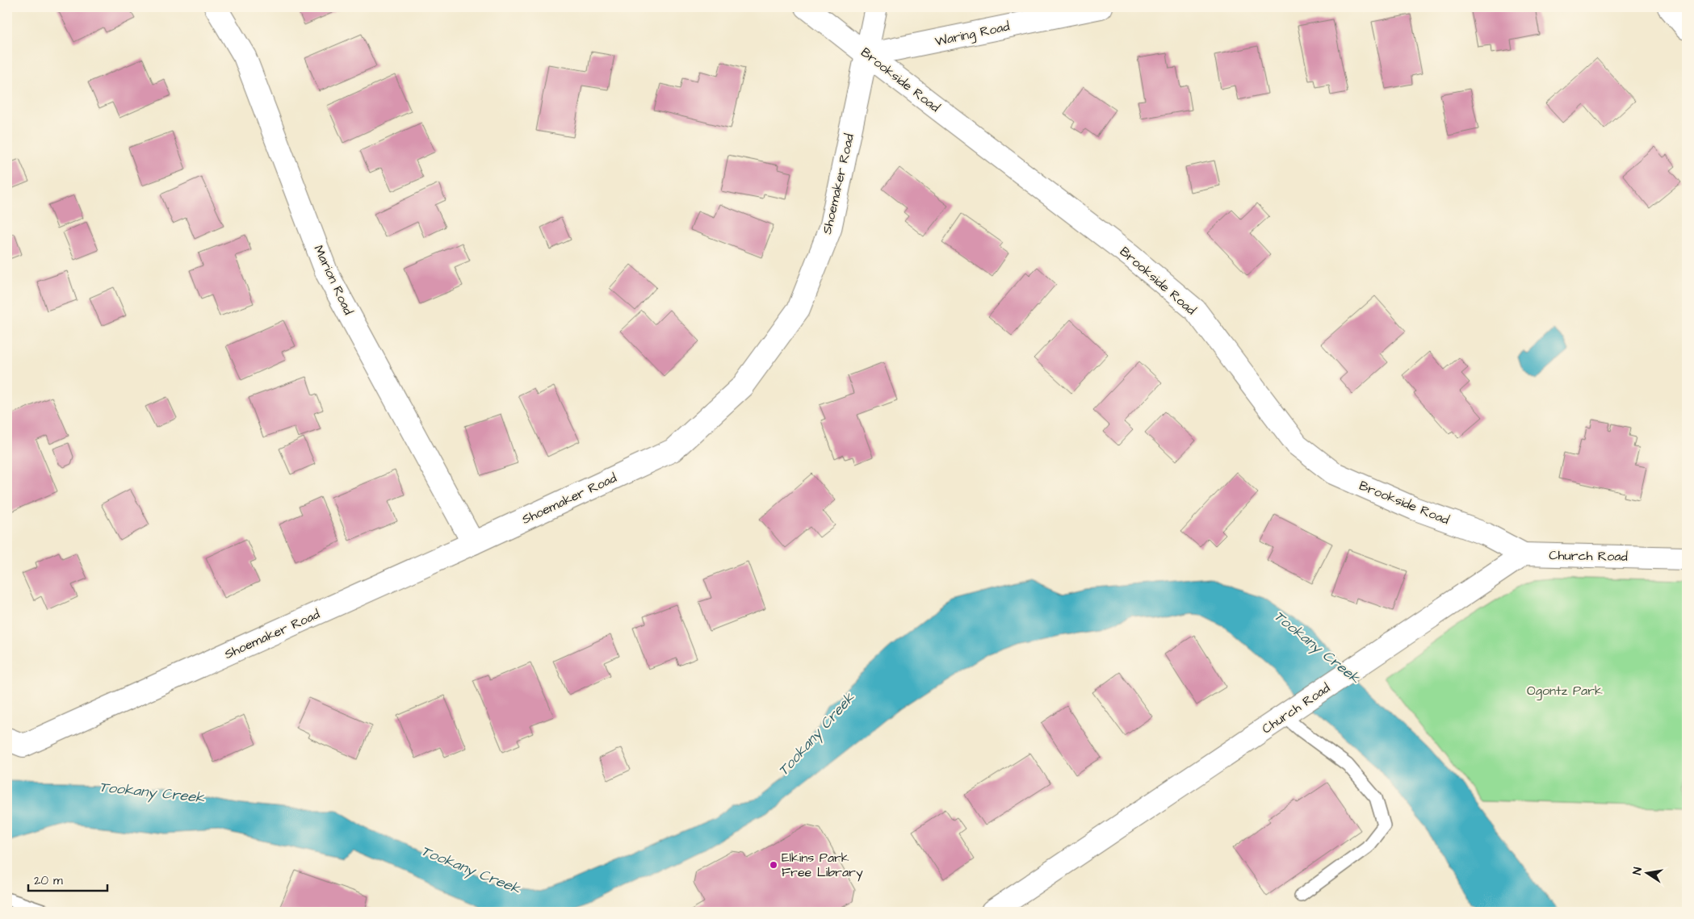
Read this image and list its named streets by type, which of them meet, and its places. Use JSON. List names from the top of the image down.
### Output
{
  "streets": {
    "street": [
      "Waring Road",
      "Brookside Road",
      "Shoemaker Road",
      "Marion Road",
      "Church Road"
    ]
  },
  "crossings": [
    ["Waring Road", "Brookside Road"],
    ["Waring Road", "Shoemaker Road"],
    ["Brookside Road", "Shoemaker Road"],
    ["Brookside Road", "Church Road"],
    ["Shoemaker Road", "Marion Road"]
  ],
  "water": ["Tookany Creek"],
  "parks": ["Ogontz Park"],
  "places": ["Elkins Park Free Library"],
  "scale_bar": "20 m",
  "north": "left"
}
